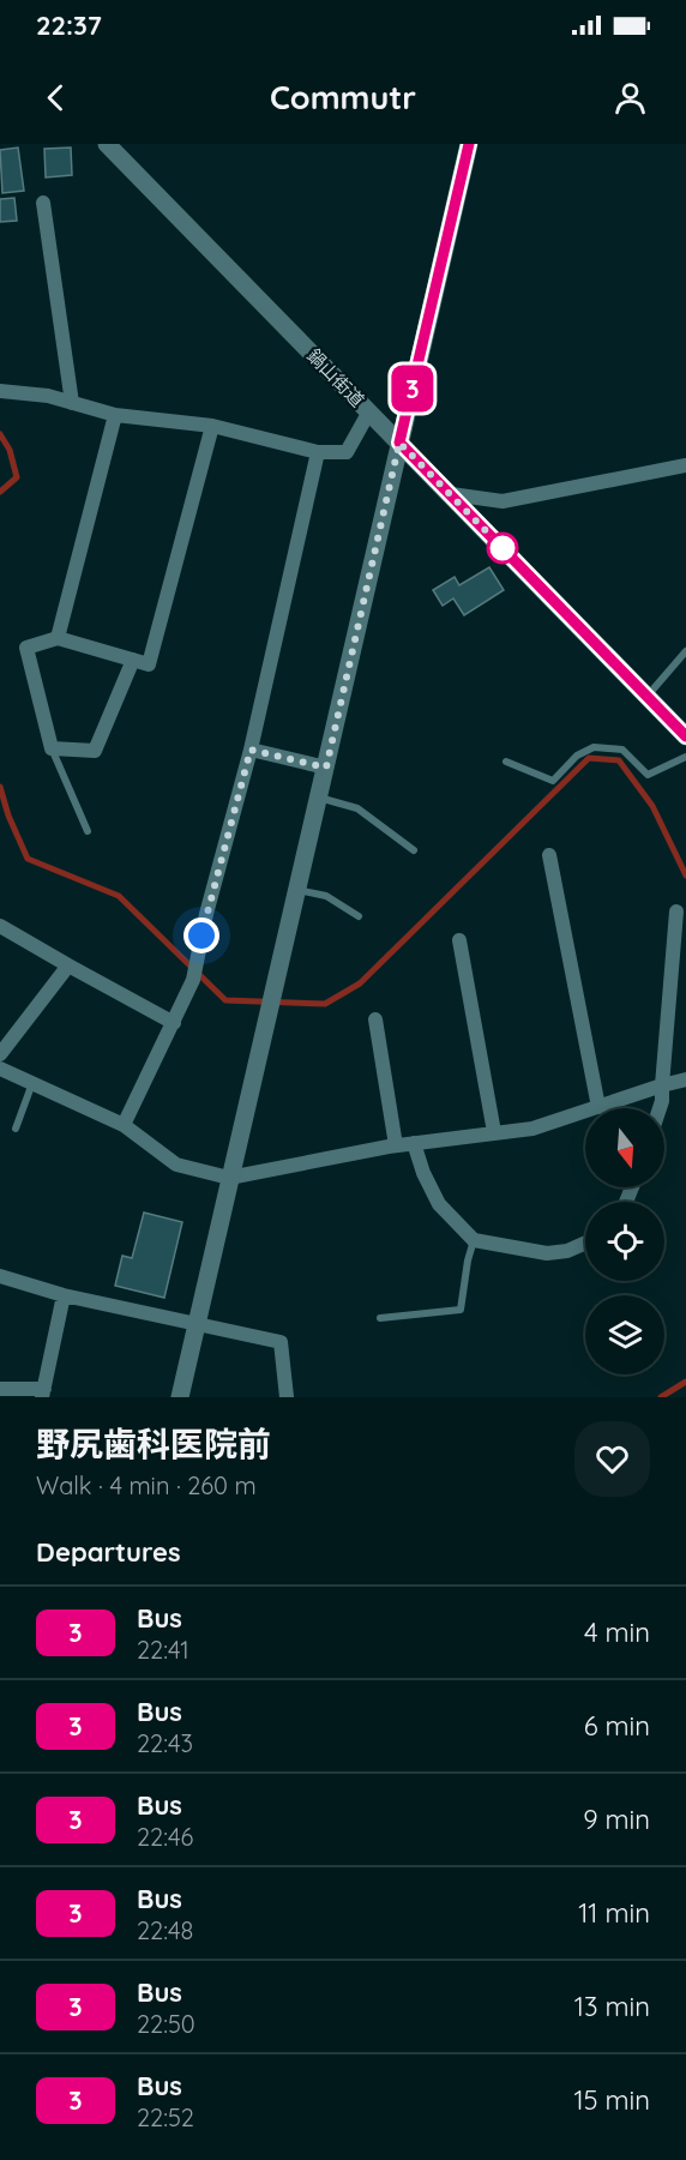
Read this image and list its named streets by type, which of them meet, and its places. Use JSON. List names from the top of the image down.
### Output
{
  "streets": {
    "street": ["鍋山街道"]
  },
  "lines": ["bus line 3"],
  "north": "bottom",
  "page": {
    "status": "22:37",
    "header": "Commutr",
    "on_map": "3",
    "heading": [
      ["野尻歯科医院前", "Walk · 4 min · 260 m"],
      "Departures"
    ],
    "list": [
      {
        "mark": "3",
        "name": "Bus",
        "note": "22:41",
        "value": "4 min"
      },
      {
        "mark": "3",
        "name": "Bus",
        "note": "22:43",
        "value": "6 min"
      },
      {
        "mark": "3",
        "name": "Bus",
        "note": "22:46",
        "value": "9 min"
      },
      {
        "mark": "3",
        "name": "Bus",
        "note": "22:48",
        "value": "11 min"
      },
      {
        "mark": "3",
        "name": "Bus",
        "note": "22:50",
        "value": "13 min"
      },
      {
        "mark": "3",
        "name": "Bus",
        "note": "22:52",
        "value": "15 min"
      }
    ]
  }
}
